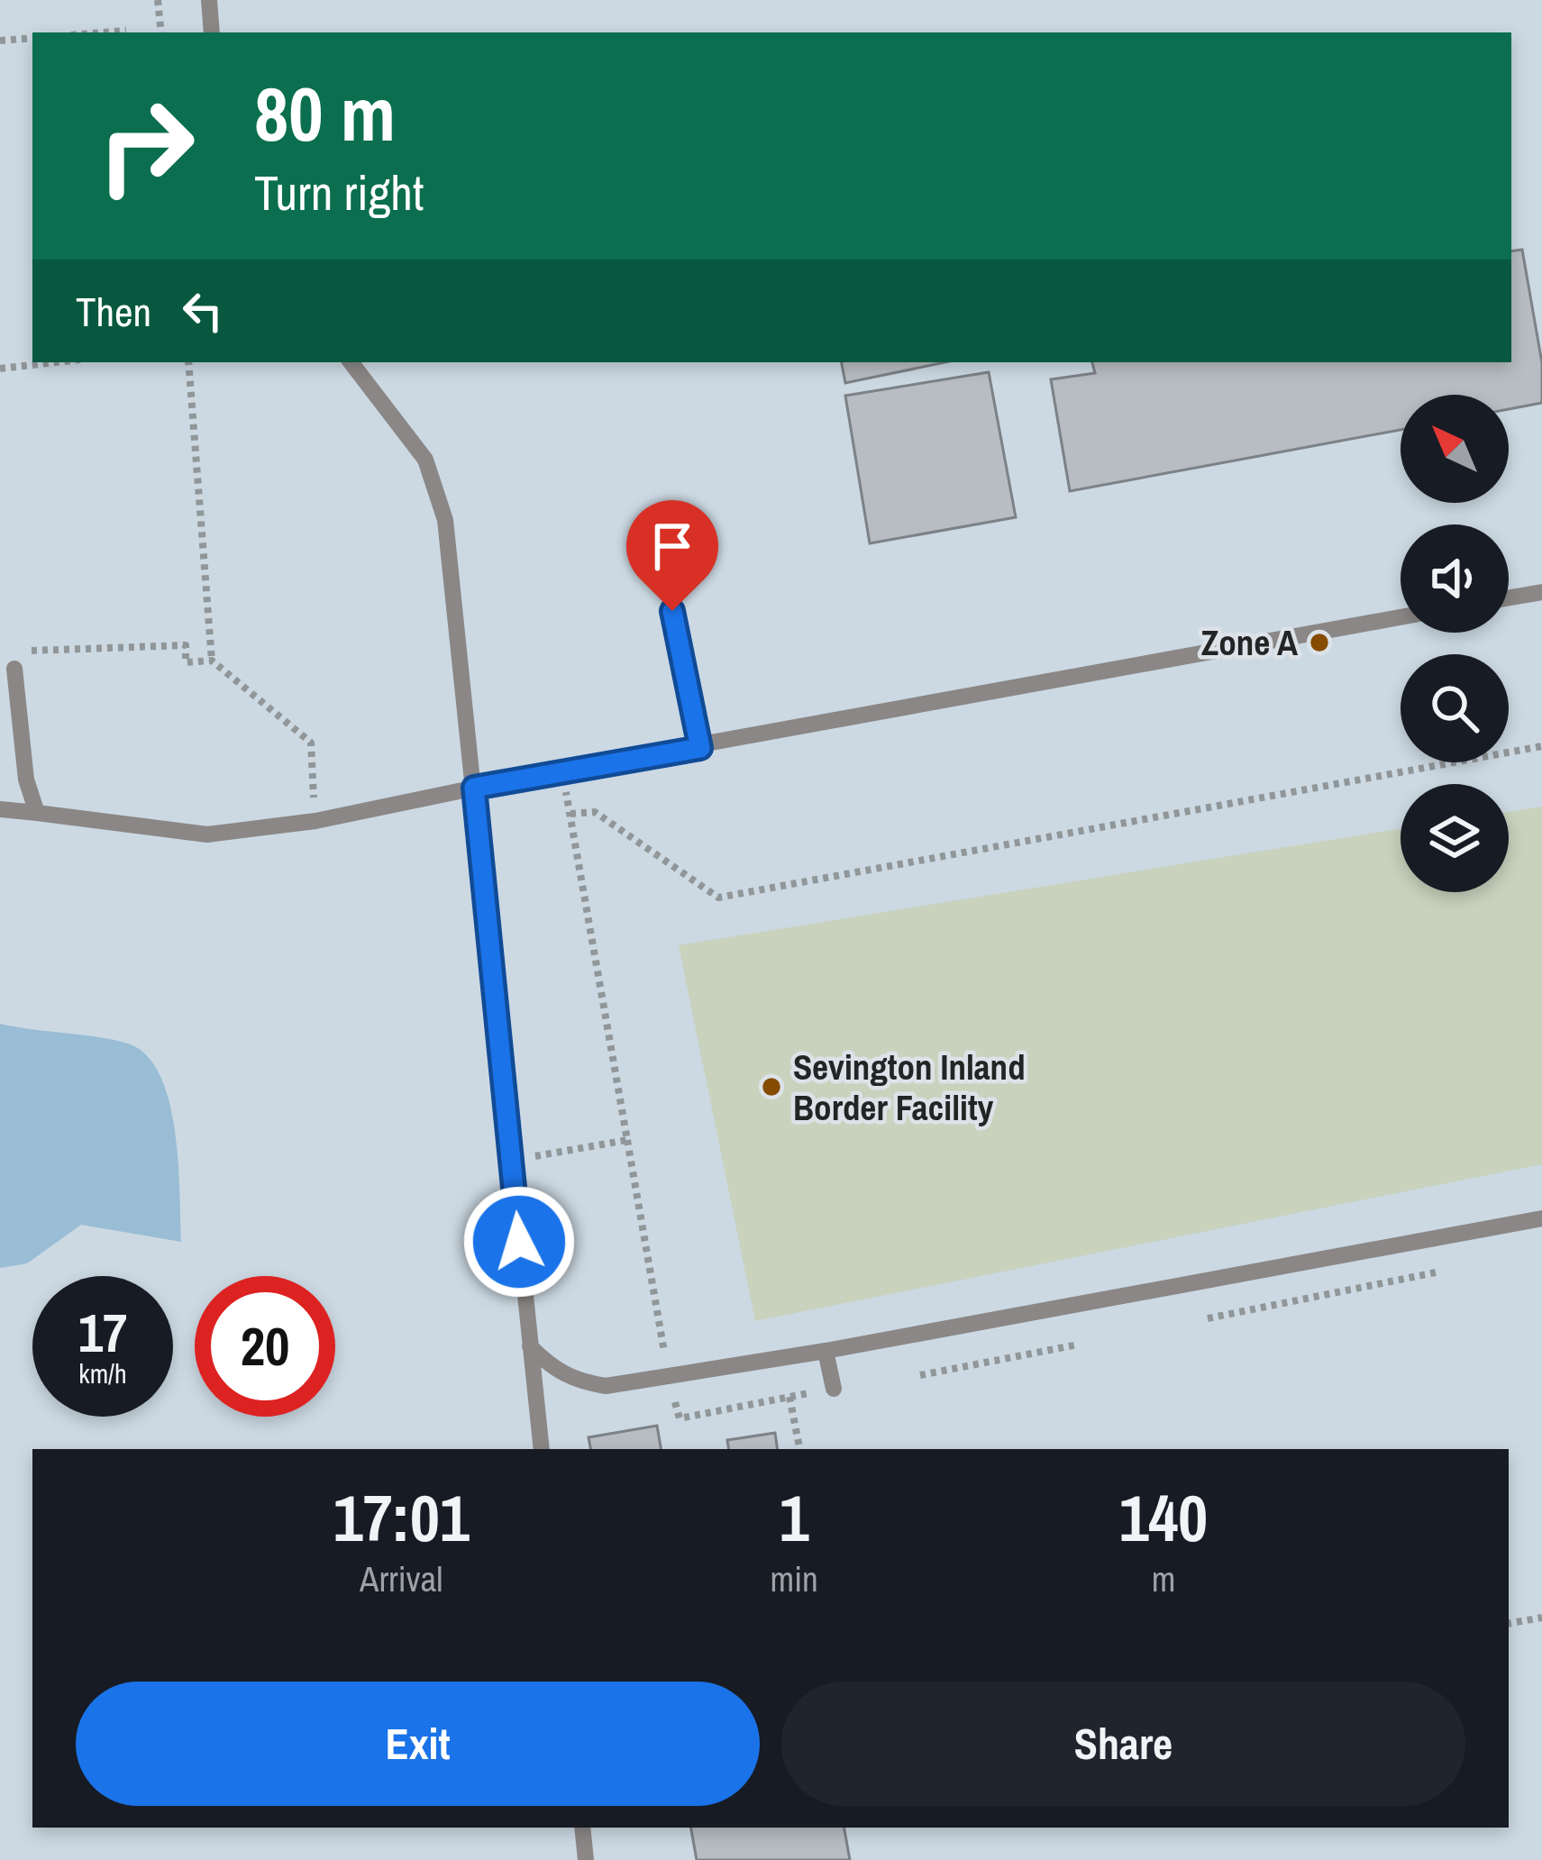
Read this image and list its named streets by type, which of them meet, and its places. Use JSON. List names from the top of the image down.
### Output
{
  "places": ["Zone A", "Sevington Inland Border Facility"],
  "north": "top left",
  "page": {
    "turn": ["80 m", "Turn right"],
    "then": "Then",
    "speed": "17 km/h",
    "limit": "20",
    "eta": [
      "17:01",
      "Arrival",
      "1",
      "min",
      "140",
      "m"
    ],
    "buttons": ["Exit", "Share"]
  }
}
